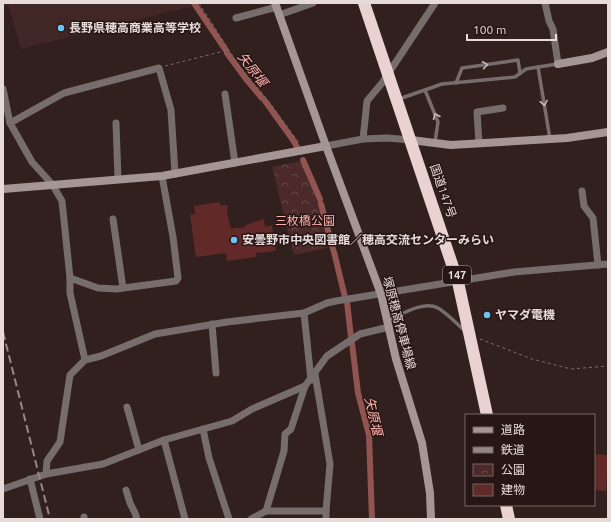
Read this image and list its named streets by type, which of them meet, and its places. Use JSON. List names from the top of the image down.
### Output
{
  "streets": {
    "highway": ["国道147号", "147"],
    "street": ["塚原穂高停車場線"]
  },
  "water": ["矢原堰"],
  "parks": ["三枚橋公園"],
  "places": ["長野県穂高商業高等学校", "安曇野市中央図書館／穂高交流センターみらい", "ヤマダ電機"],
  "legend": [
    "道路",
    "鉄道",
    "公園",
    "建物"
  ],
  "scale_bar": "100 m"
}
